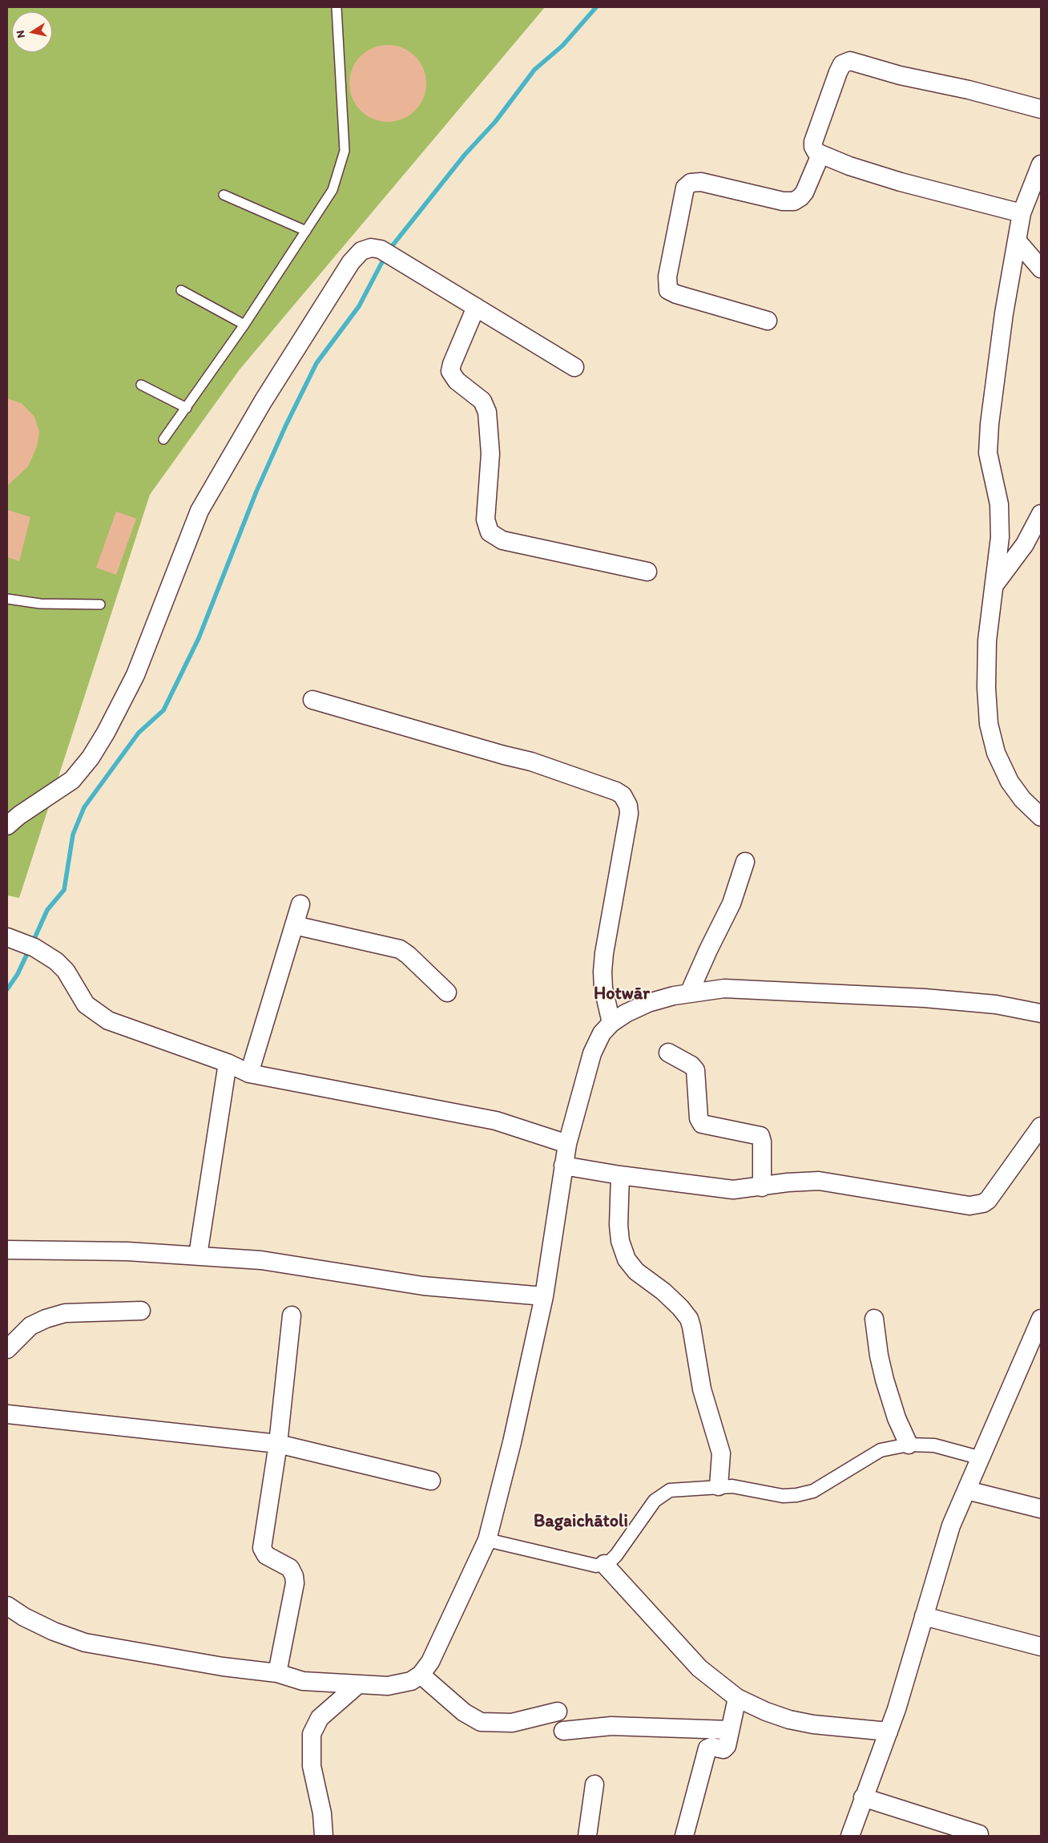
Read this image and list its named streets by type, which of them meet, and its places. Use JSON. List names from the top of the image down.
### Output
{
  "districts": ["Hotwār", "Bagaichātoli"],
  "north": "left"
}
